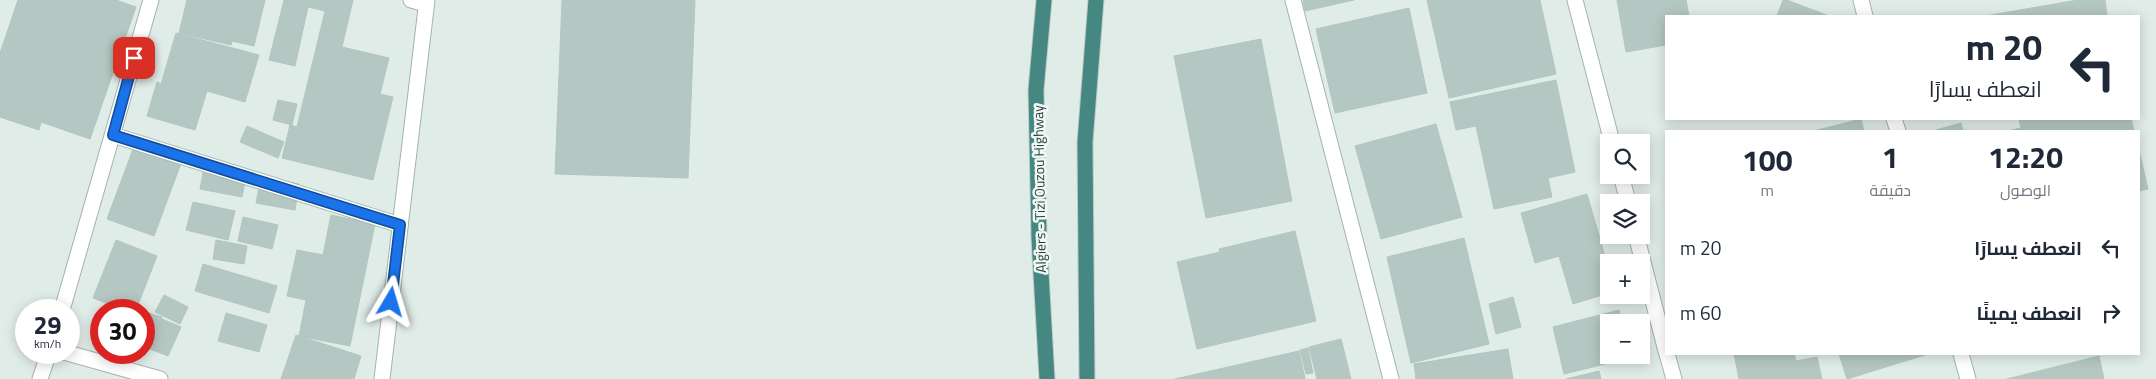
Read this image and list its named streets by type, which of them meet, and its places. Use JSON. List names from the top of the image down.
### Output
{
  "streets": {
    "highway": ["Algiers - Tizi Ouzou Highway"]
  },
  "page": {
    "turn": ["20 m", "انعطف يسارًا"],
    "eta": [
      "12:20",
      "الوصول",
      "1",
      "دقيقة",
      "100",
      "m"
    ],
    "map_buttons": ["+", "−"],
    "list": [
      {
        "name": "انعطف يسارًا",
        "value": "20 m"
      },
      {
        "name": "انعطف يمينًا",
        "value": "60 m"
      }
    ],
    "speed": "29 km/h",
    "limit": "30"
  }
}
